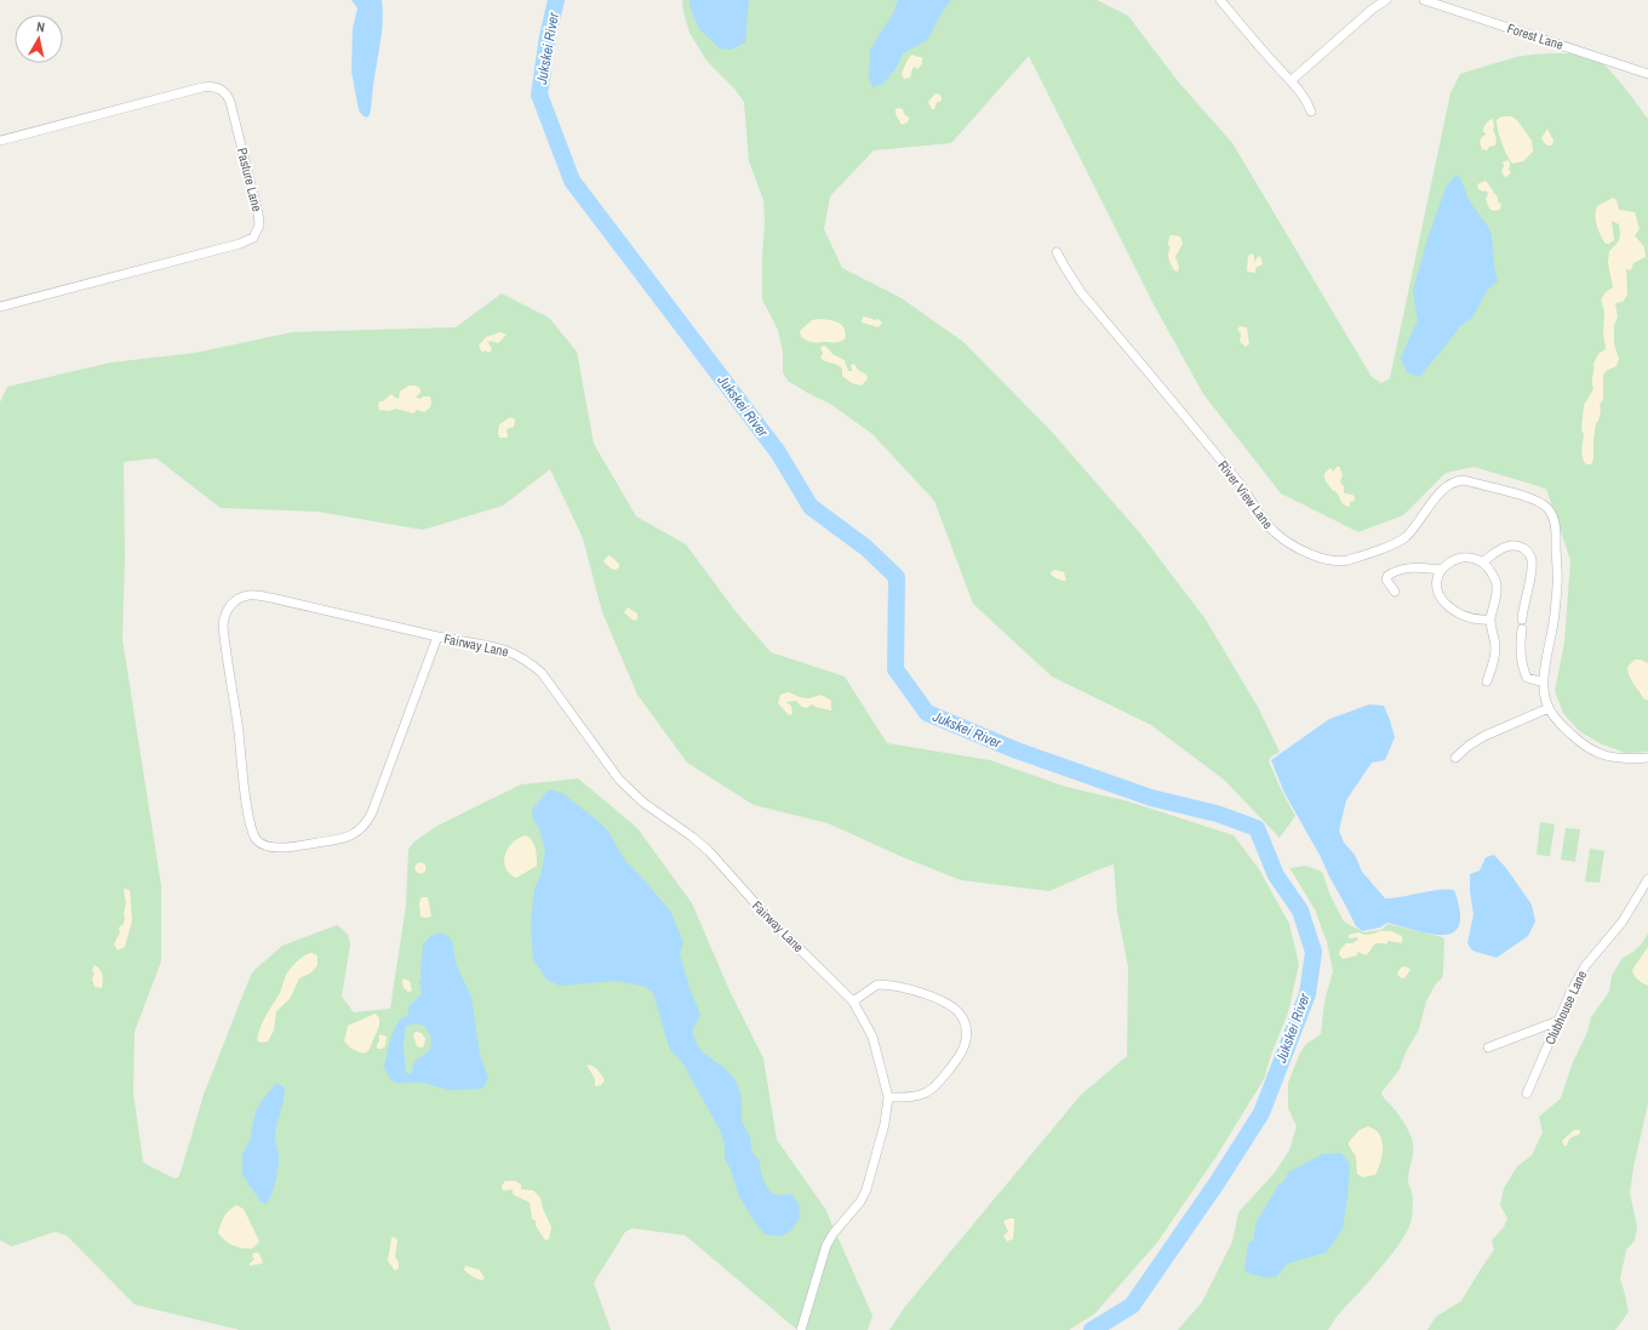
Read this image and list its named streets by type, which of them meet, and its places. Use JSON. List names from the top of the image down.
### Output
{
  "streets": {
    "street": [
      "Forest Lane",
      "Pasture Lane",
      "River View Lane",
      "Fairway Lane",
      "Clubhouse Lane"
    ]
  },
  "water": ["Jukskei River"],
  "north": "top"
}
